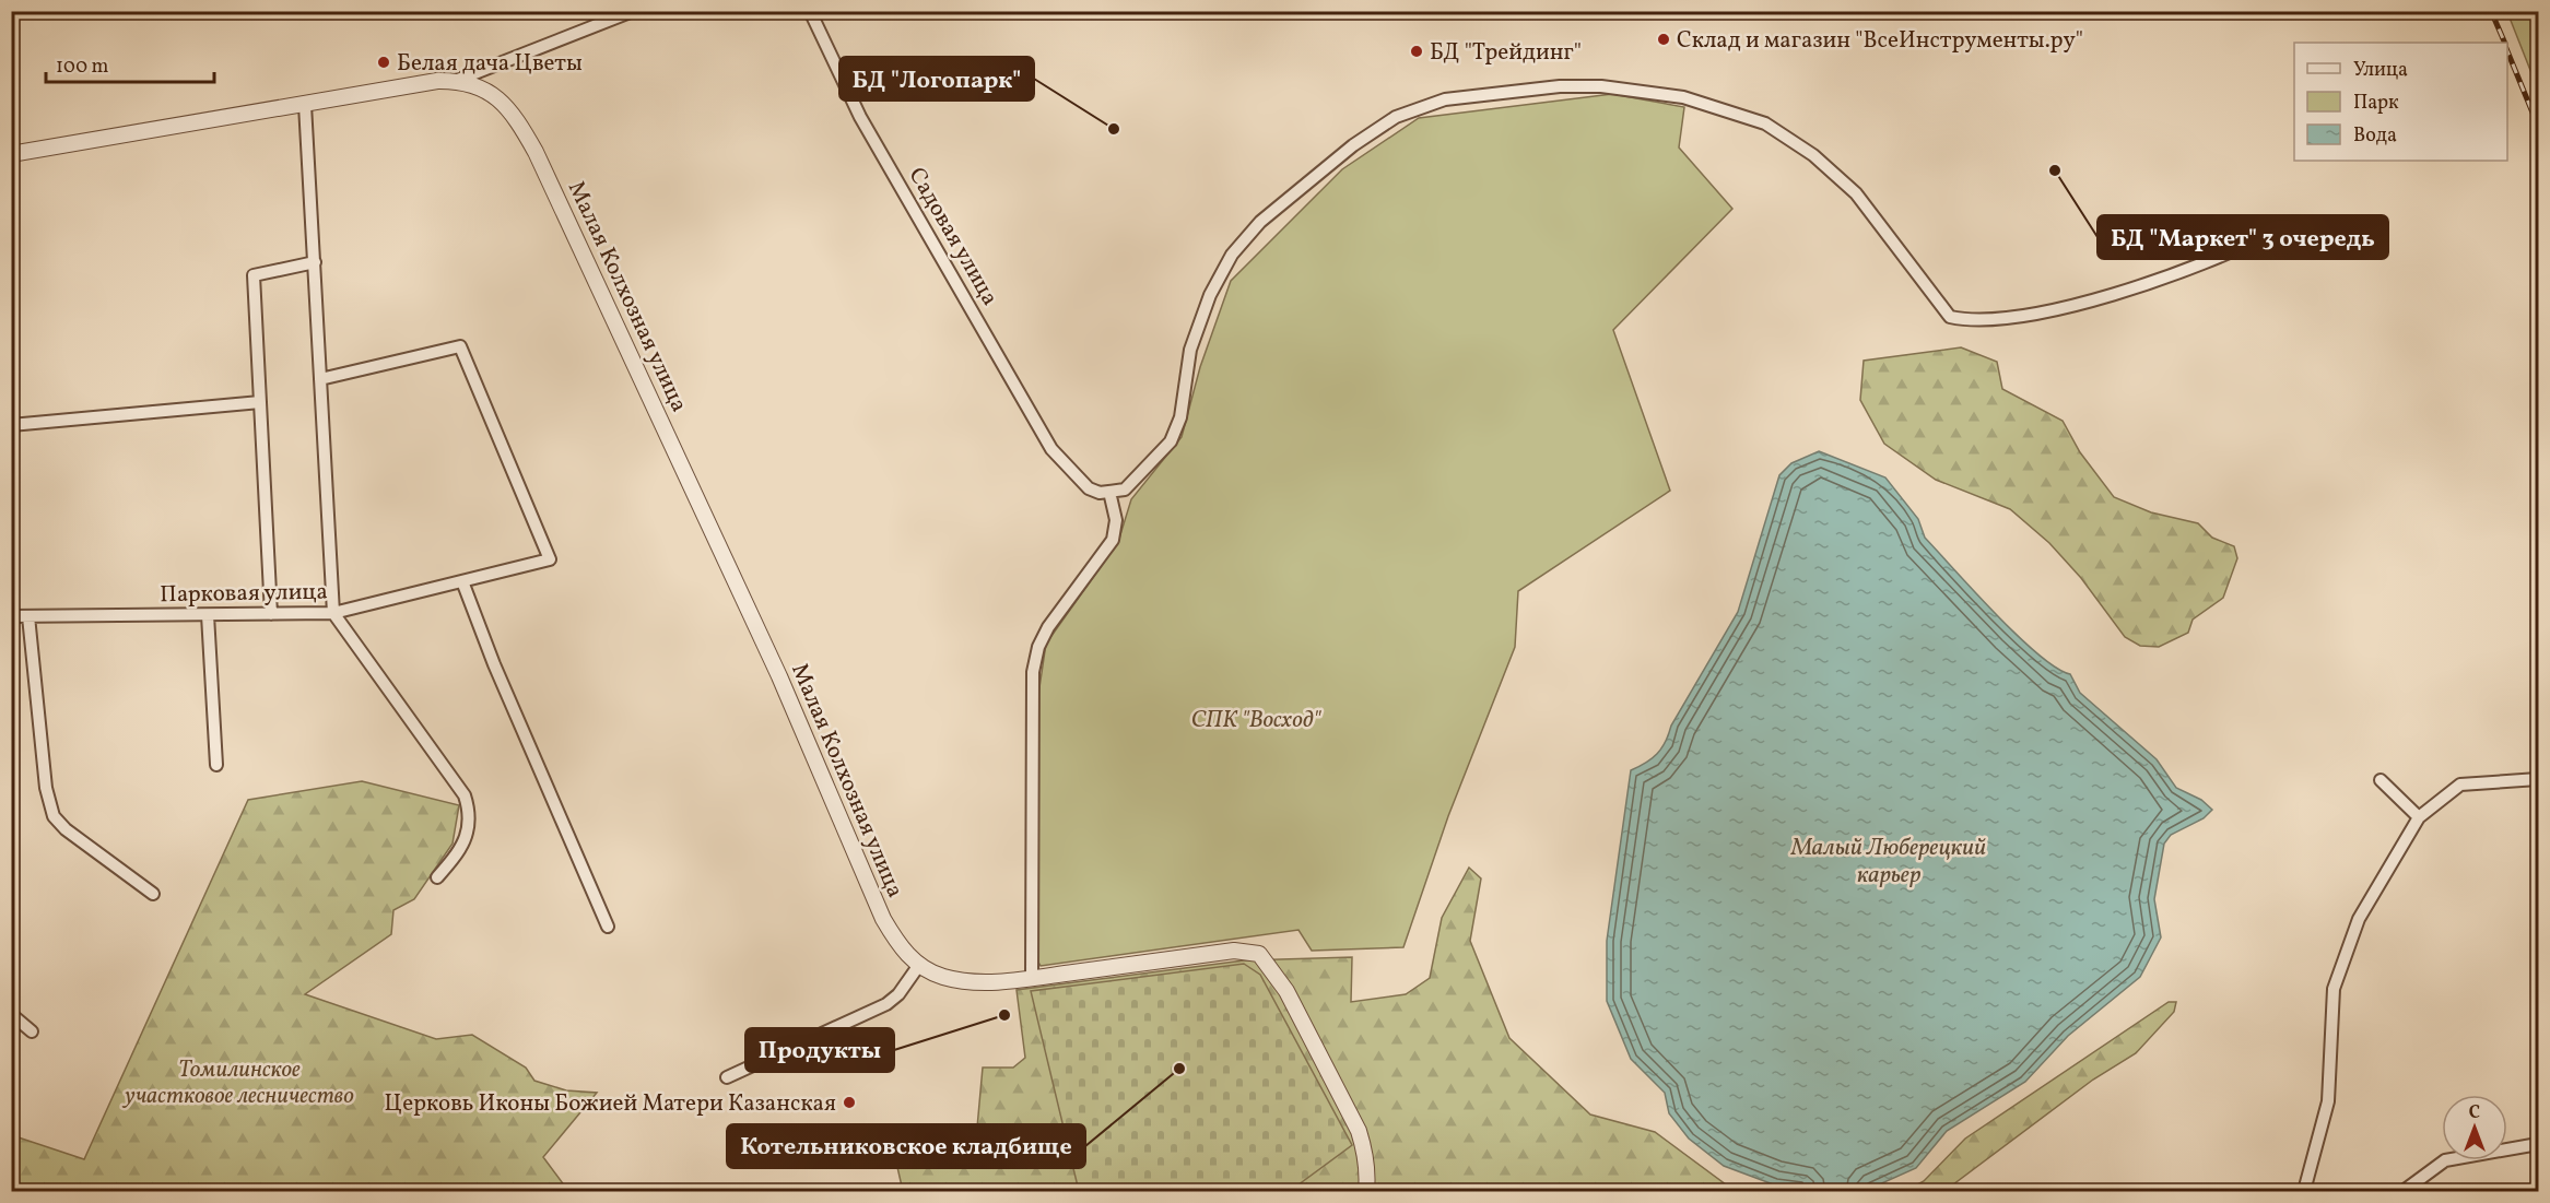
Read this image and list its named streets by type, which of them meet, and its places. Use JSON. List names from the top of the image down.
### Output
{
  "streets": {
    "street": ["Садовая улица", "Малая Колхозная улица", "Парковая улица"]
  },
  "water": ["Малый Люберецкий карьер"],
  "parks": ["СПК \"Восход\"", "Томилинское участковое лесничество"],
  "places": [
    "Склад и магазин \"ВсеИнструменты.ру\"",
    "БД \"Трейдинг\"",
    "Белая дача Цветы",
    "БД \"Логопарк\"",
    "БД \"Маркет\" 3 очередь",
    "Продукты",
    "Котельниковское кладбище",
    "Церковь Иконы Божией Матери Казанская"
  ],
  "legend": ["Улица", "Парк", "Вода"],
  "scale_bar": "100 m",
  "north": "top"
}
